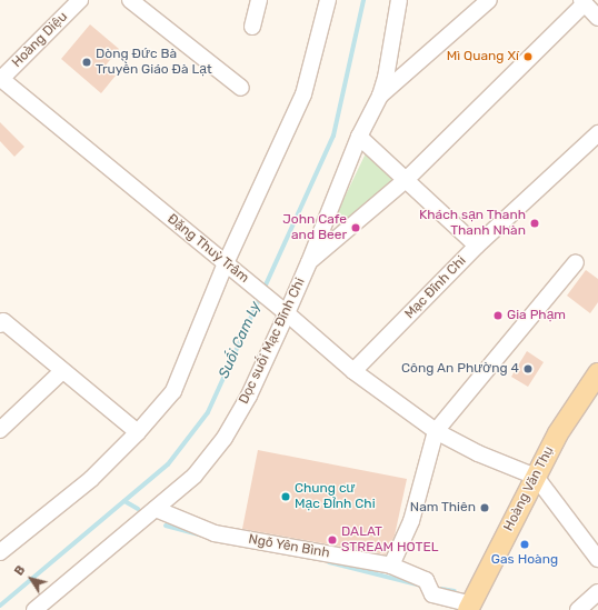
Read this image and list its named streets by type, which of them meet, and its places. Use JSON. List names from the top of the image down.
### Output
{
  "streets": {
    "main road": ["Hoàng Văn Thụ"],
    "street": [
      "Hoàng Diệu",
      "Đặng Thuỳ Trâm",
      "Mạc Đĩnh Chi",
      "Dọc suối Mạc Đĩnh Chi",
      "Ngõ Yên Bình"
    ]
  },
  "crossings": [
    ["Hoàng Diệu", "Đặng Thuỳ Trâm"],
    ["Đặng Thuỳ Trâm", "Mạc Đĩnh Chi"],
    ["Đặng Thuỳ Trâm", "Dọc suối Mạc Đĩnh Chi"],
    ["Đặng Thuỳ Trâm", "Hoàng Văn Thụ"],
    ["Dọc suối Mạc Đĩnh Chi", "Ngõ Yên Bình"],
    ["Hoàng Văn Thụ", "Ngõ Yên Bình"]
  ],
  "water": ["Suối Cam Ly"],
  "places": [
    "Mì Quang Xí",
    "Dòng Đức Bà Truyền Giáo Đà Lạt",
    "Khách sạn Thanh Thanh Nhàn",
    "John Cafe and Beer",
    "Gia Phạm",
    "Công An Phường 4",
    "Chung cư Mạc Đỉnh Chi",
    "Nam Thiên",
    "DALAT STREAM HOTEL",
    "Gas Hoàng"
  ],
  "north": "top left"
}
